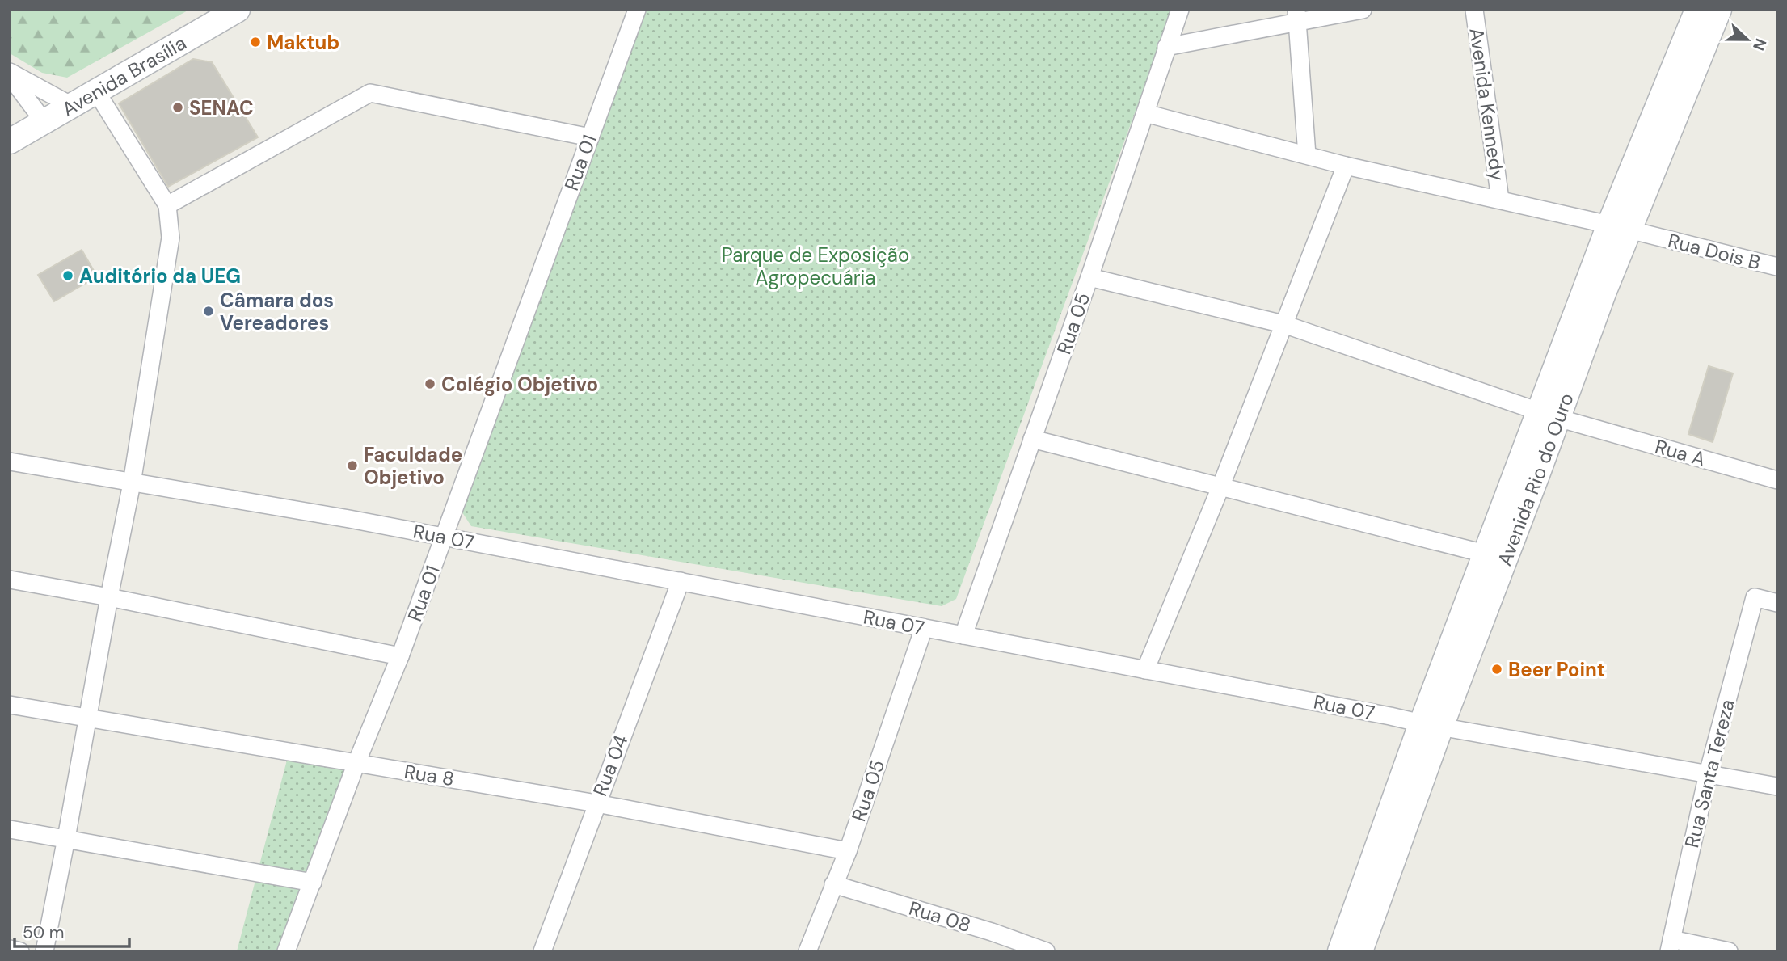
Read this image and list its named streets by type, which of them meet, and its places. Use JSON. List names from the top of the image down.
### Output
{
  "streets": {
    "main road": ["Avenida Brasília", "Avenida Rio do Ouro"],
    "street": [
      "Avenida Kennedy",
      "Rua 01",
      "Rua Dois B",
      "Rua 05",
      "Rua A",
      "Rua 07",
      "Rua 04",
      "Rua Santa Tereza",
      "Rua 8",
      "Rua 08"
    ]
  },
  "crossings": [
    ["Avenida Kennedy", "Rua Dois B"],
    ["Rua 01", "Rua 07"],
    ["Rua 01", "Rua 8"],
    ["Rua Dois B", "Rua 05"],
    ["Rua Dois B", "Avenida Rio do Ouro"],
    ["Rua 05", "Rua A"],
    ["Rua 05", "Rua 07"],
    ["Rua 05", "Rua 8"],
    ["Rua 05", "Rua 08"],
    ["Rua A", "Avenida Rio do Ouro"],
    ["Avenida Rio do Ouro", "Rua 07"],
    ["Rua 07", "Rua 04"],
    ["Rua 07", "Rua Santa Tereza"],
    ["Rua 04", "Rua 8"]
  ],
  "parks": ["Parque de Exposição Agropecuária"],
  "places": [
    "Maktub",
    "SENAC",
    "Auditório da UEG",
    "Câmara dos Vereadores",
    "Colégio Objetivo",
    "Faculdade Objetivo",
    "Beer Point"
  ],
  "scale_bar": "50 m",
  "north": "right"
}
